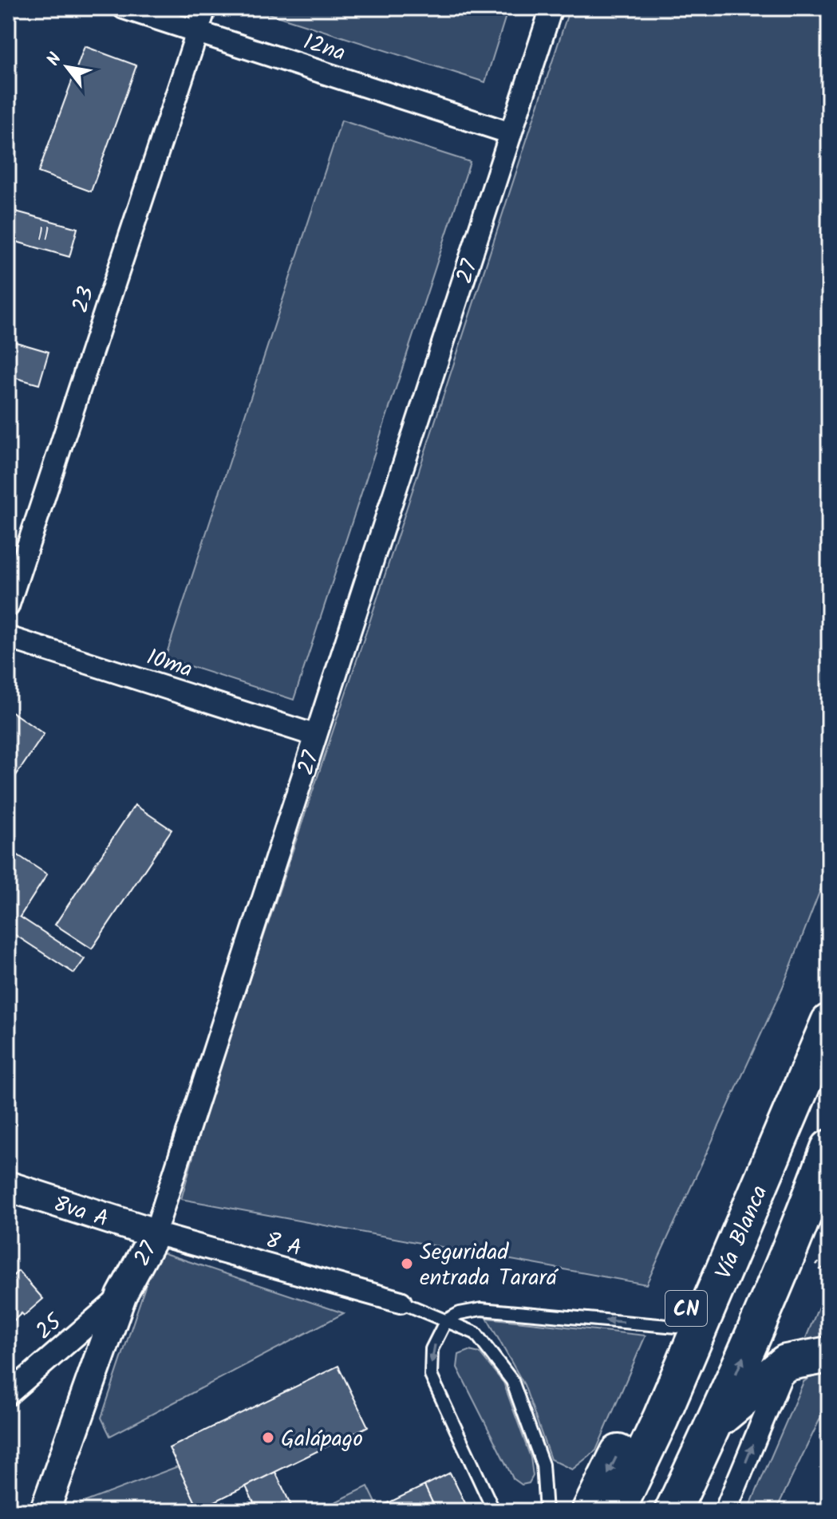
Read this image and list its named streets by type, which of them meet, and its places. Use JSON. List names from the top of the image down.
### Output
{
  "streets": {
    "highway": ["Vía Blanca", "CN"],
    "street": [
      "12na",
      "27",
      "23",
      "10ma",
      "8va A",
      "8 A",
      "25"
    ]
  },
  "crossings": [
    ["12na", "27"],
    ["12na", "23"],
    ["27", "10ma"],
    ["27", "8va A"],
    ["27", "8 A"],
    ["27", "25"],
    ["8va A", "8 A"],
    ["Vía Blanca", "CN"]
  ],
  "places": ["Seguridad entrada Tarará", "Galápago"],
  "house_numbers": ["11"],
  "north": "top left"
}
